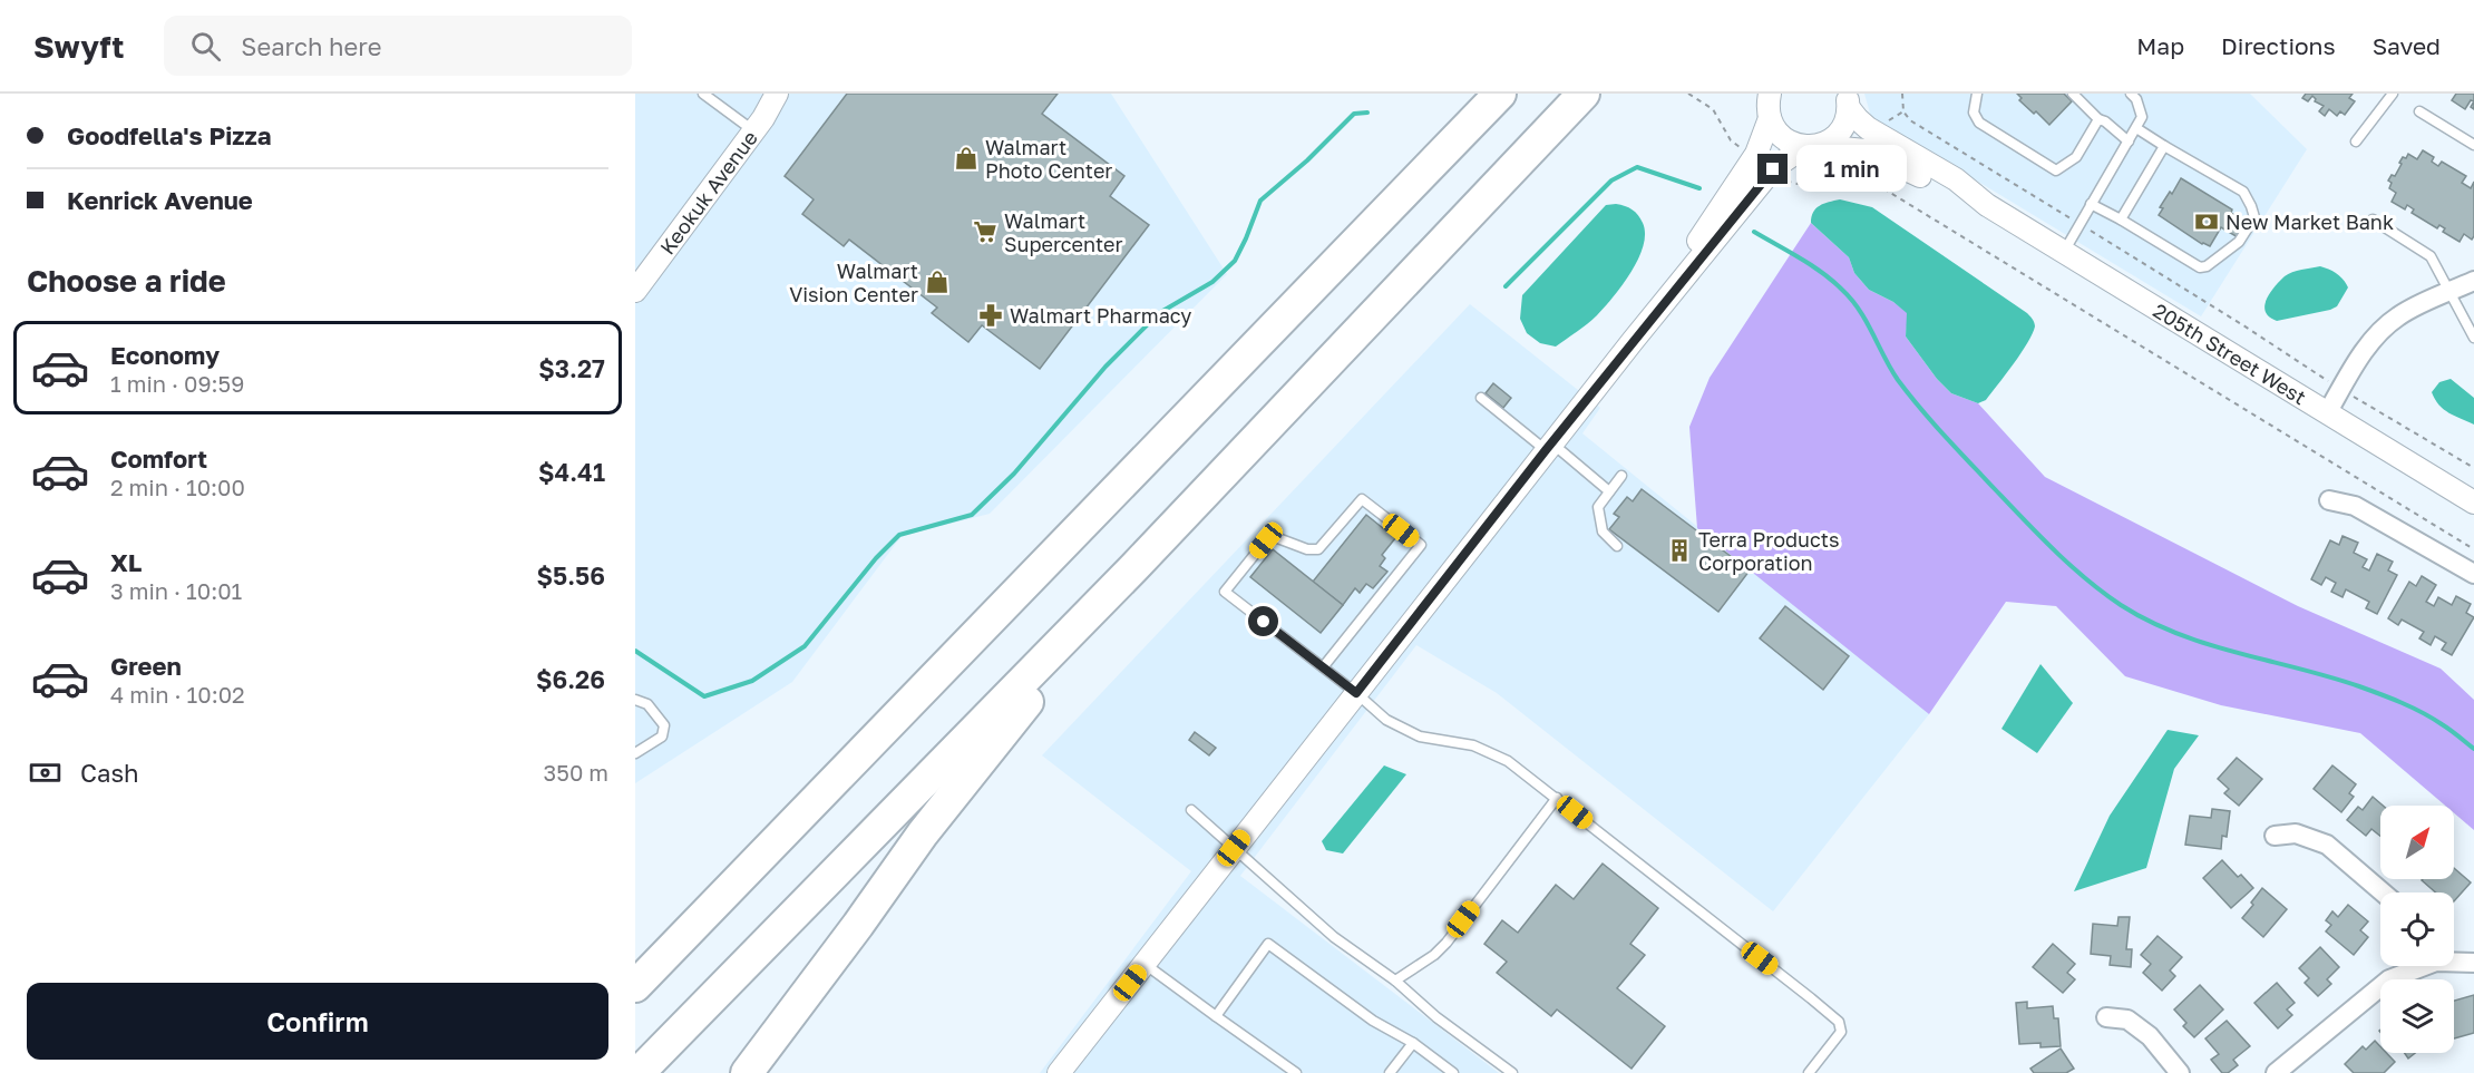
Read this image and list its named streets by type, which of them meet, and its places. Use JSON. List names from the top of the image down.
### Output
{
  "streets": {
    "street": ["Keokuk Avenue", "205th Street West"]
  },
  "places": {
    "shop": ["Walmart Photo Center", "Walmart Vision Center"],
    "bank": ["New Market Bank"],
    "supermarket": ["Walmart Supercenter"],
    "pharmacy": ["Walmart Pharmacy"],
    "building": ["Terra Products Corporation"]
  },
  "north": "top right",
  "page": {
    "header": "Swyft",
    "search": "Search here",
    "nav": ["Map", "Directions", "Saved"],
    "banner": ["Goodfella's Pizza", "Kenrick Avenue"],
    "bubble": "1 min",
    "heading": "Choose a ride",
    "list": [
      {
        "name": "Economy",
        "note": "1 min · 09:59",
        "value": "$3.27"
      },
      {
        "name": "Comfort",
        "note": "2 min · 10:00",
        "value": "$4.41"
      },
      {
        "name": "XL",
        "note": "3 min · 10:01",
        "value": "$5.56"
      },
      {
        "name": "Green",
        "note": "4 min · 10:02",
        "value": "$6.26"
      }
    ],
    "pay": ["Cash", "350 m"],
    "buttons": "Confirm"
  }
}
